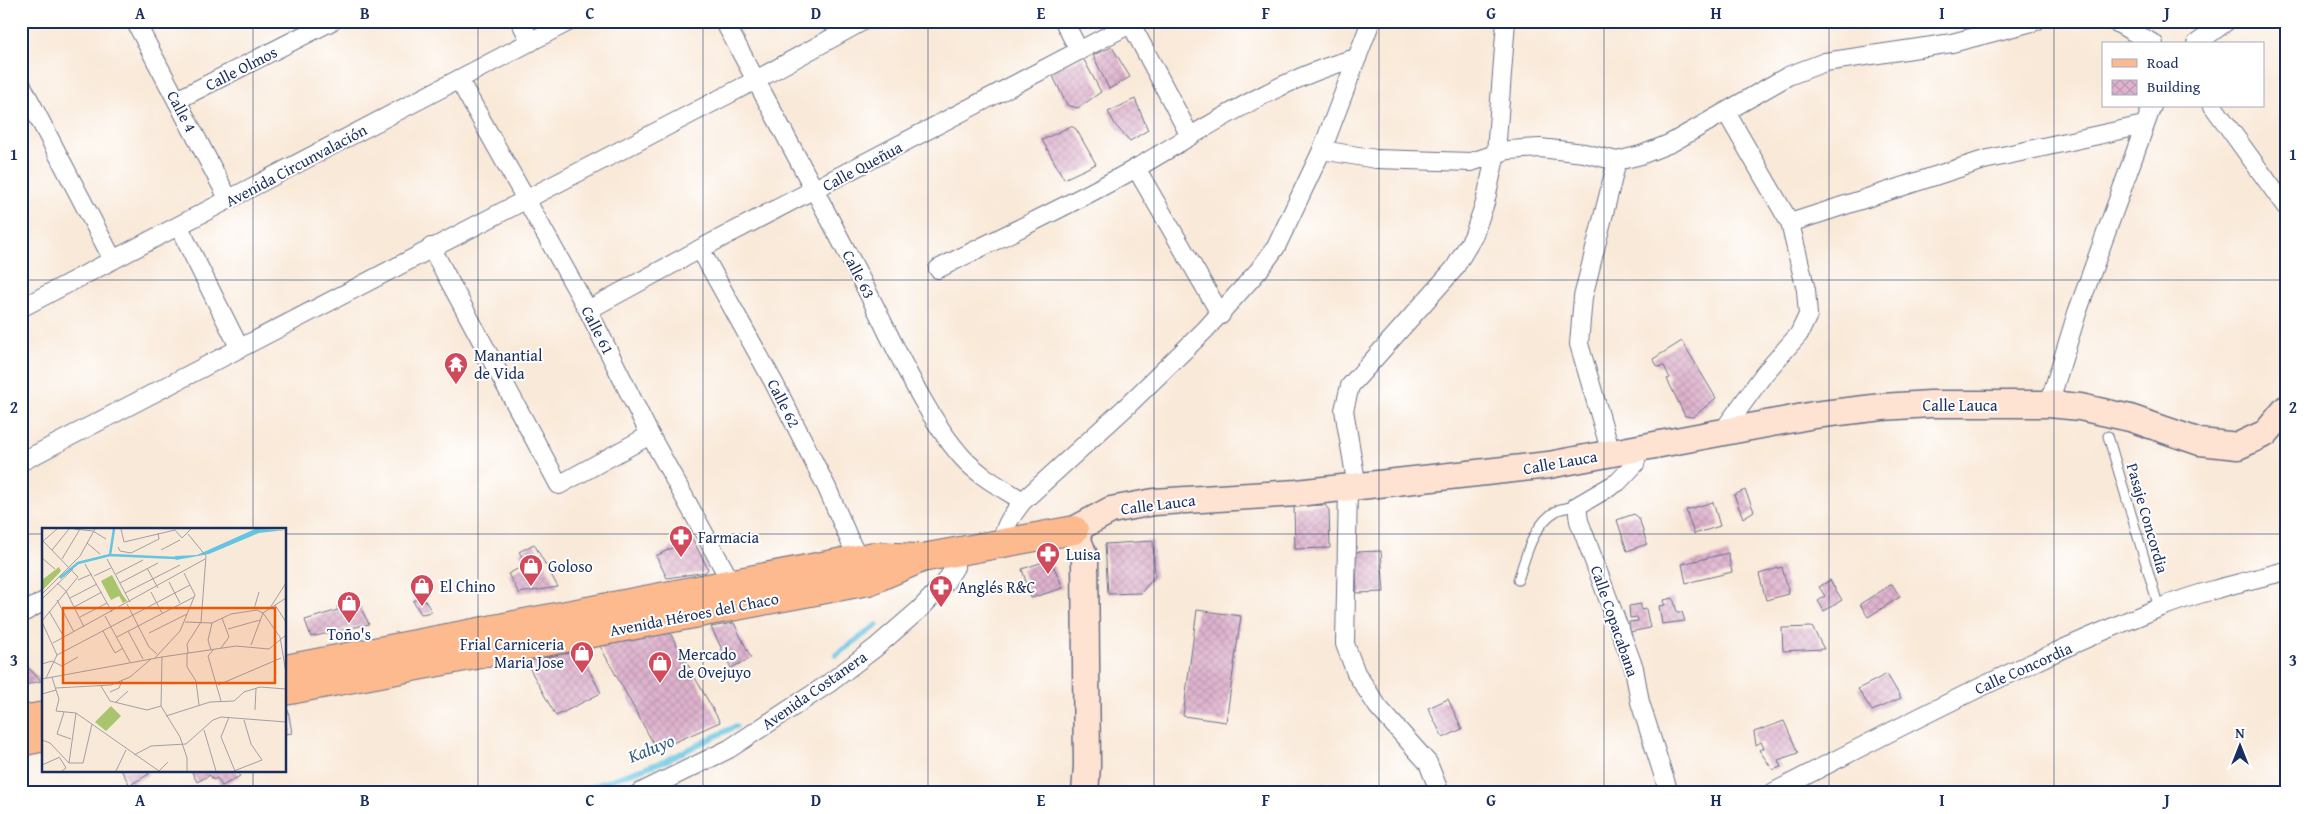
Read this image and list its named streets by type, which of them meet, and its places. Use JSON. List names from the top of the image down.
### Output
{
  "streets": {
    "main road": ["Avenida Héroes del Chaco"],
    "street": [
      "Calle Olmos",
      "Calle 4",
      "Avenida Circunvalación",
      "Calle Queñua",
      "Calle 63",
      "Calle 61",
      "Calle 62",
      "Calle Lauca",
      "Calle Copacabana",
      "Calle Concordia",
      "Avenida Costanera"
    ],
    "lane": ["Pasaje Concordia"]
  },
  "crossings": [
    ["Calle Olmos", "Calle 4"],
    ["Calle 4", "Avenida Circunvalación"],
    ["Avenida Circunvalación", "Calle 61"],
    ["Calle Queñua", "Calle 63"],
    ["Calle Queñua", "Calle 61"],
    ["Calle Queñua", "Calle 62"],
    ["Calle 61", "Avenida Héroes del Chaco"],
    ["Calle 62", "Avenida Héroes del Chaco"],
    ["Calle Lauca", "Avenida Héroes del Chaco"],
    ["Pasaje Concordia", "Calle Concordia"],
    ["Avenida Héroes del Chaco", "Avenida Costanera"]
  ],
  "water": ["Kaluyo"],
  "places": {
    "temple": ["Manantial de Vida"],
    "pharmacy": ["Farmacia", "Luisa", "Anglés R&C"],
    "shop": [
      "Goloso",
      "El Chino",
      "Toño's",
      "Frial Carniceria Maria Jose",
      "Mercado de Ovejuyo"
    ]
  },
  "legend": ["Road", "Building"],
  "north": "top",
  "grid": {
    "columns": [
      "A",
      "B",
      "C",
      "D",
      "E",
      "F",
      "G",
      "H",
      "I",
      "J"
    ],
    "rows": ["1", "2", "3"]
  }
}
